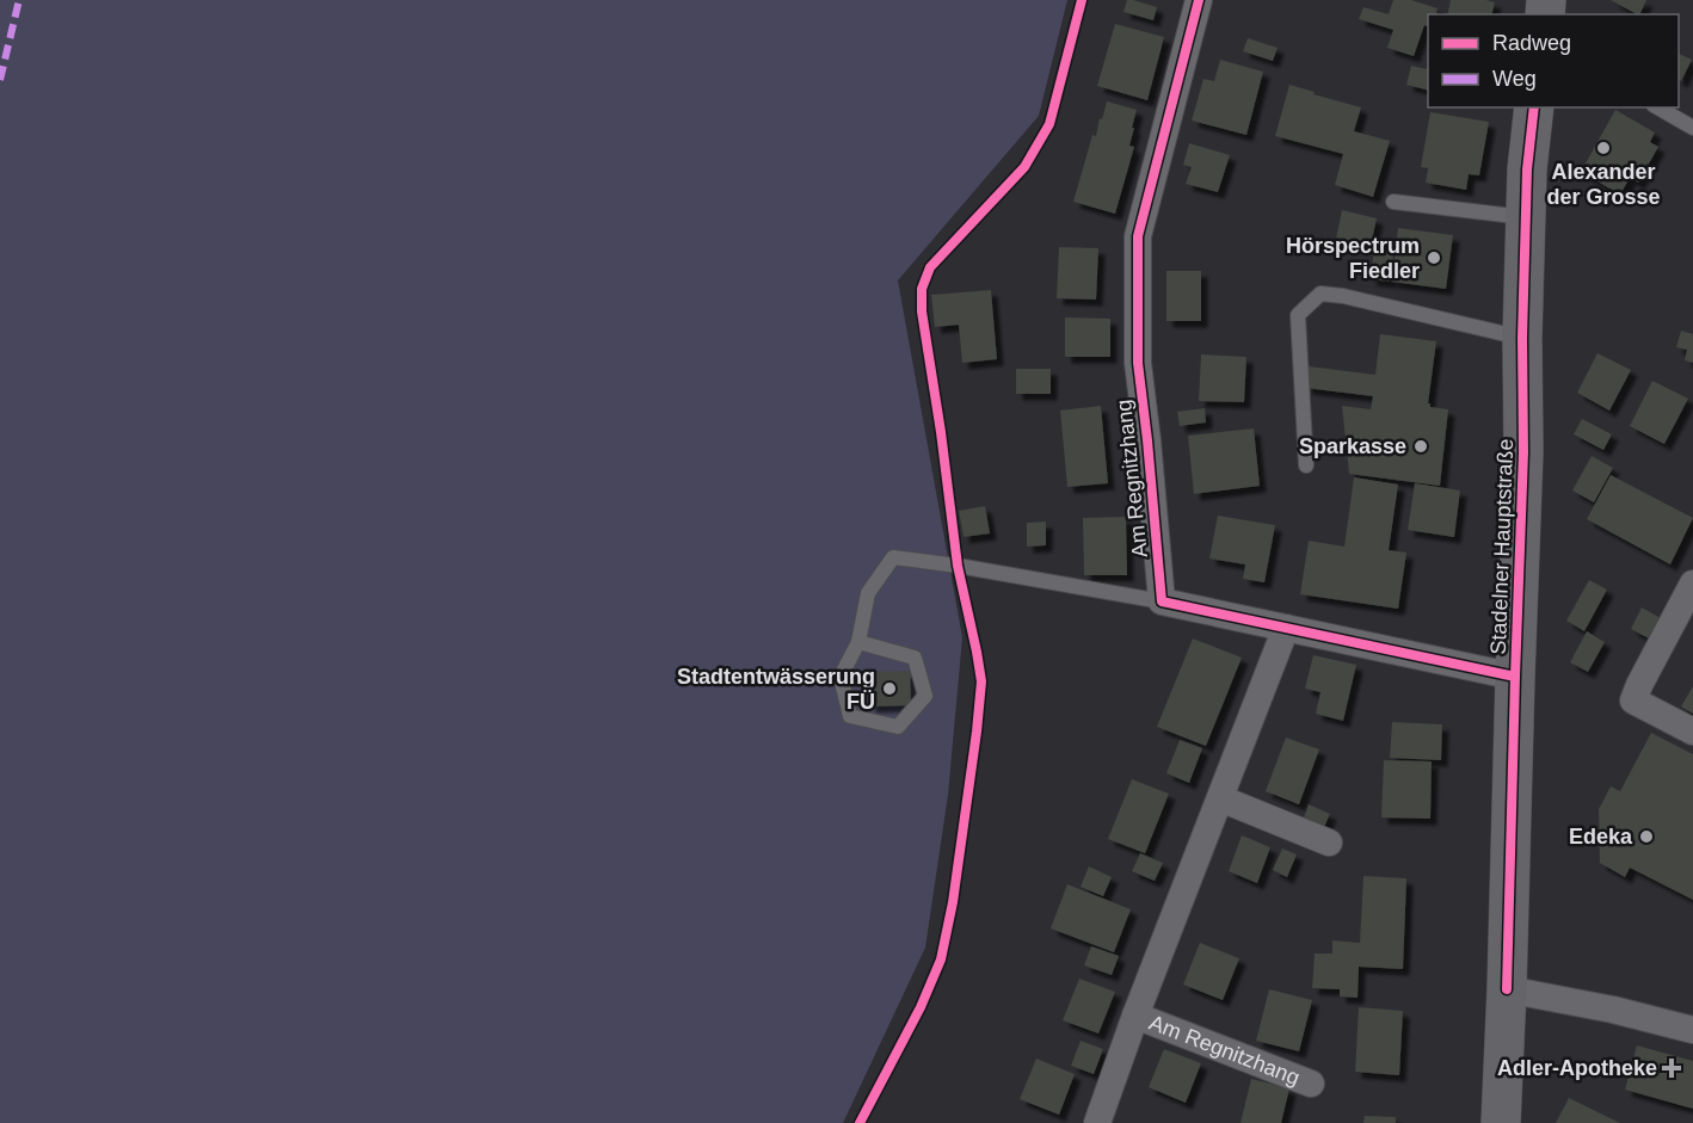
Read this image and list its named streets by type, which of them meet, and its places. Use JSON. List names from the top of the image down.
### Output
{
  "streets": {
    "main road": ["Stadelner Hauptstraße"],
    "street": ["Am Regnitzhang"]
  },
  "places": {
    "other": [
      "Alexander der Grosse",
      "Hörspectrum Fiedler",
      "Sparkasse",
      "Stadtentwässerung FÜ",
      "Edeka"
    ],
    "health": ["Adler-Apotheke"]
  },
  "legend": ["Radweg", "Weg"]
}
